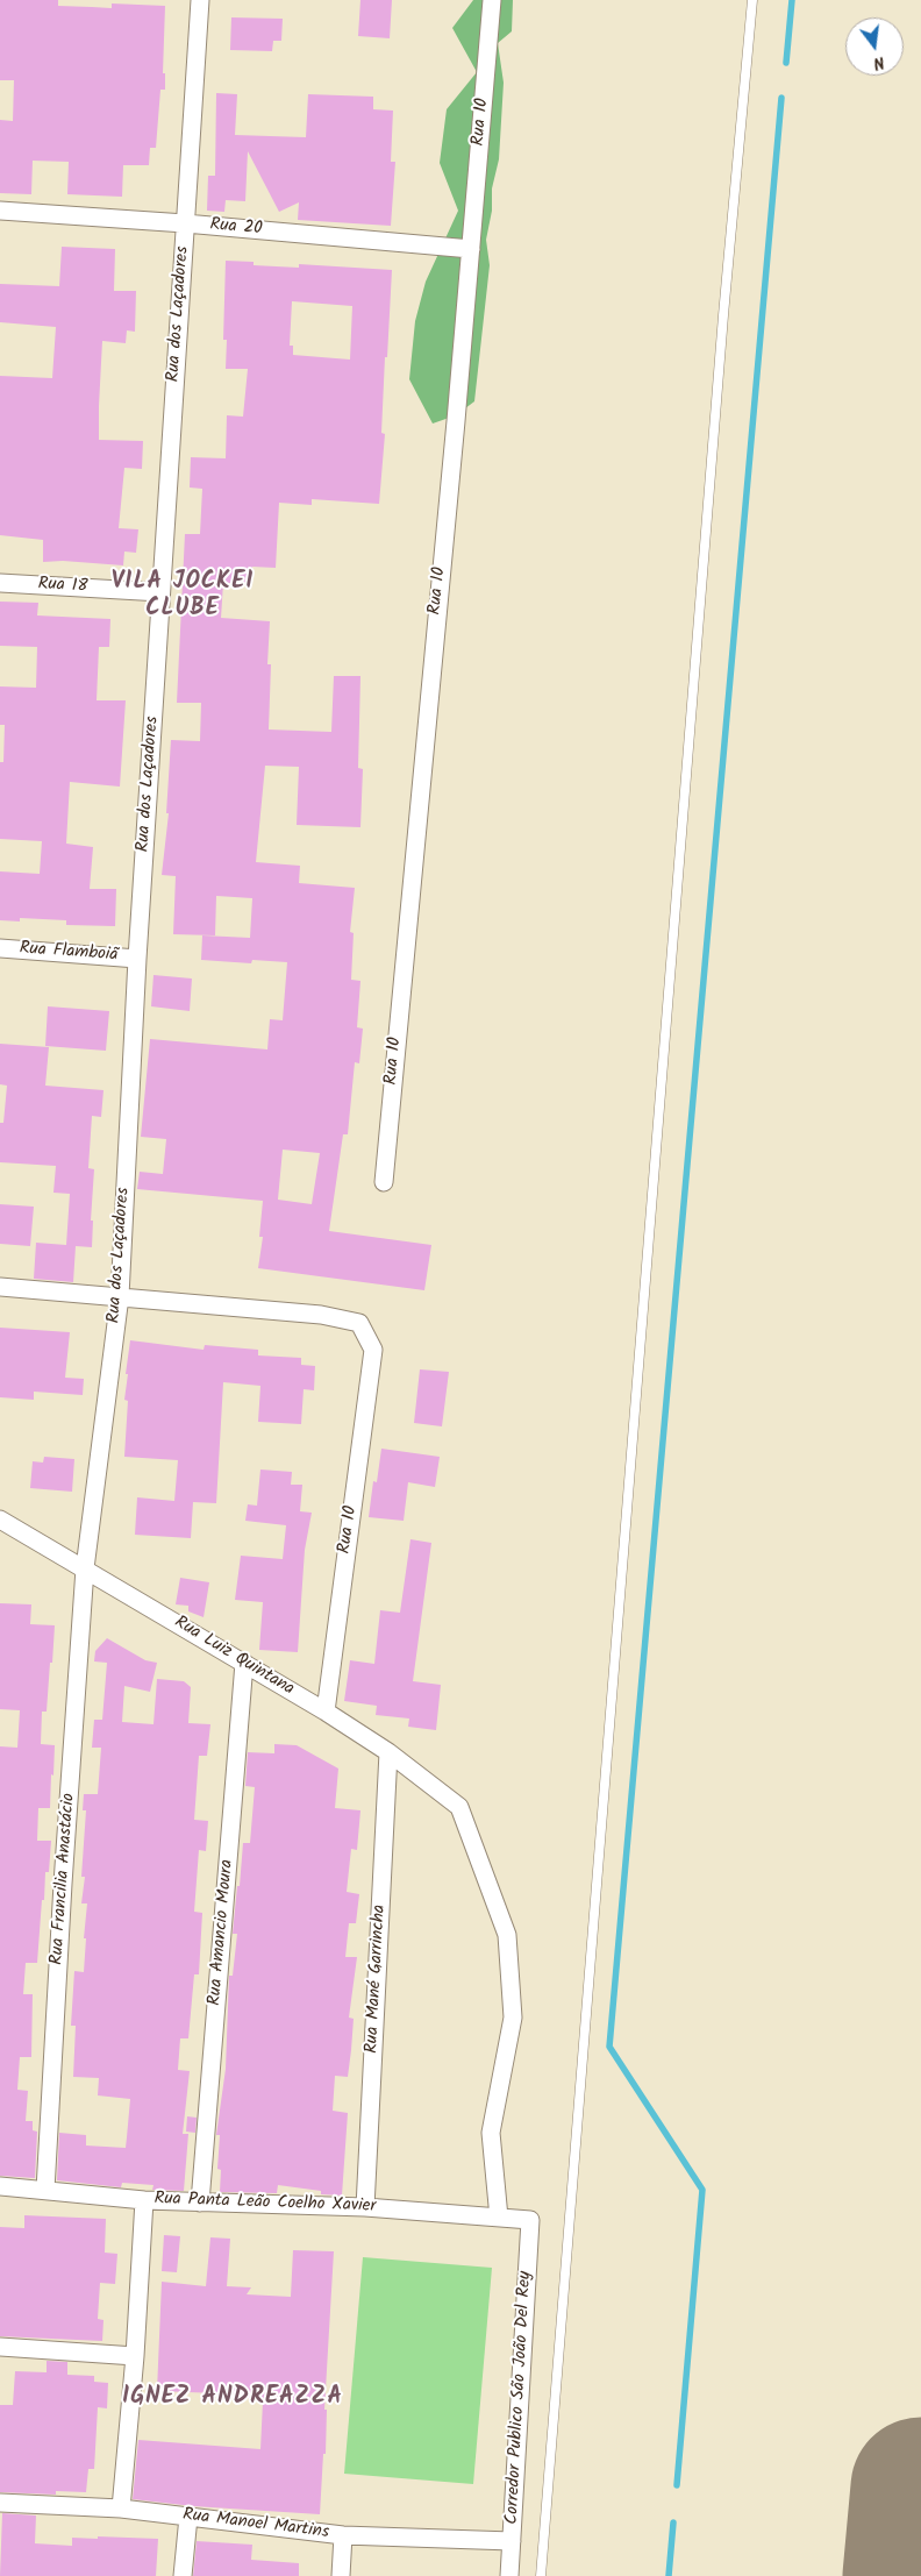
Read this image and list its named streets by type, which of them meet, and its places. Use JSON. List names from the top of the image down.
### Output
{
  "streets": {
    "street": [
      "Rua 10",
      "Rua 20",
      "Rua dos Laçadores",
      "Rua 18",
      "Rua Flamboiã",
      "Rua Luiz Quintana",
      "Rua Francilia Anastácio",
      "Rua Amancio Moura",
      "Rua Mané Garrincha",
      "Rua Panta Leão Coelho Xavier",
      "Corredor Publico São João Del Rey",
      "Rua Manoel Martins"
    ]
  },
  "crossings": [
    ["Rua 10", "Rua 20"],
    ["Rua 10", "Rua dos Laçadores"],
    ["Rua 10", "Rua Luiz Quintana"],
    ["Rua 20", "Rua dos Laçadores"],
    ["Rua dos Laçadores", "Rua 18"],
    ["Rua dos Laçadores", "Rua Flamboiã"],
    ["Rua dos Laçadores", "Rua Luiz Quintana"],
    ["Rua dos Laçadores", "Rua Francilia Anastácio"],
    ["Rua Luiz Quintana", "Rua Francilia Anastácio"],
    ["Rua Luiz Quintana", "Rua Amancio Moura"],
    ["Rua Luiz Quintana", "Rua Mané Garrincha"],
    ["Rua Luiz Quintana", "Rua Panta Leão Coelho Xavier"],
    ["Rua Francilia Anastácio", "Rua Panta Leão Coelho Xavier"],
    ["Rua Amancio Moura", "Rua Panta Leão Coelho Xavier"],
    ["Rua Mané Garrincha", "Rua Panta Leão Coelho Xavier"],
    ["Rua Panta Leão Coelho Xavier", "Corredor Publico São João Del Rey"],
    ["Corredor Publico São João Del Rey", "Rua Manoel Martins"]
  ],
  "districts": ["VILA JOCKEI CLUBE", "IGNEZ ANDREAZZA"],
  "north": "bottom"
}
